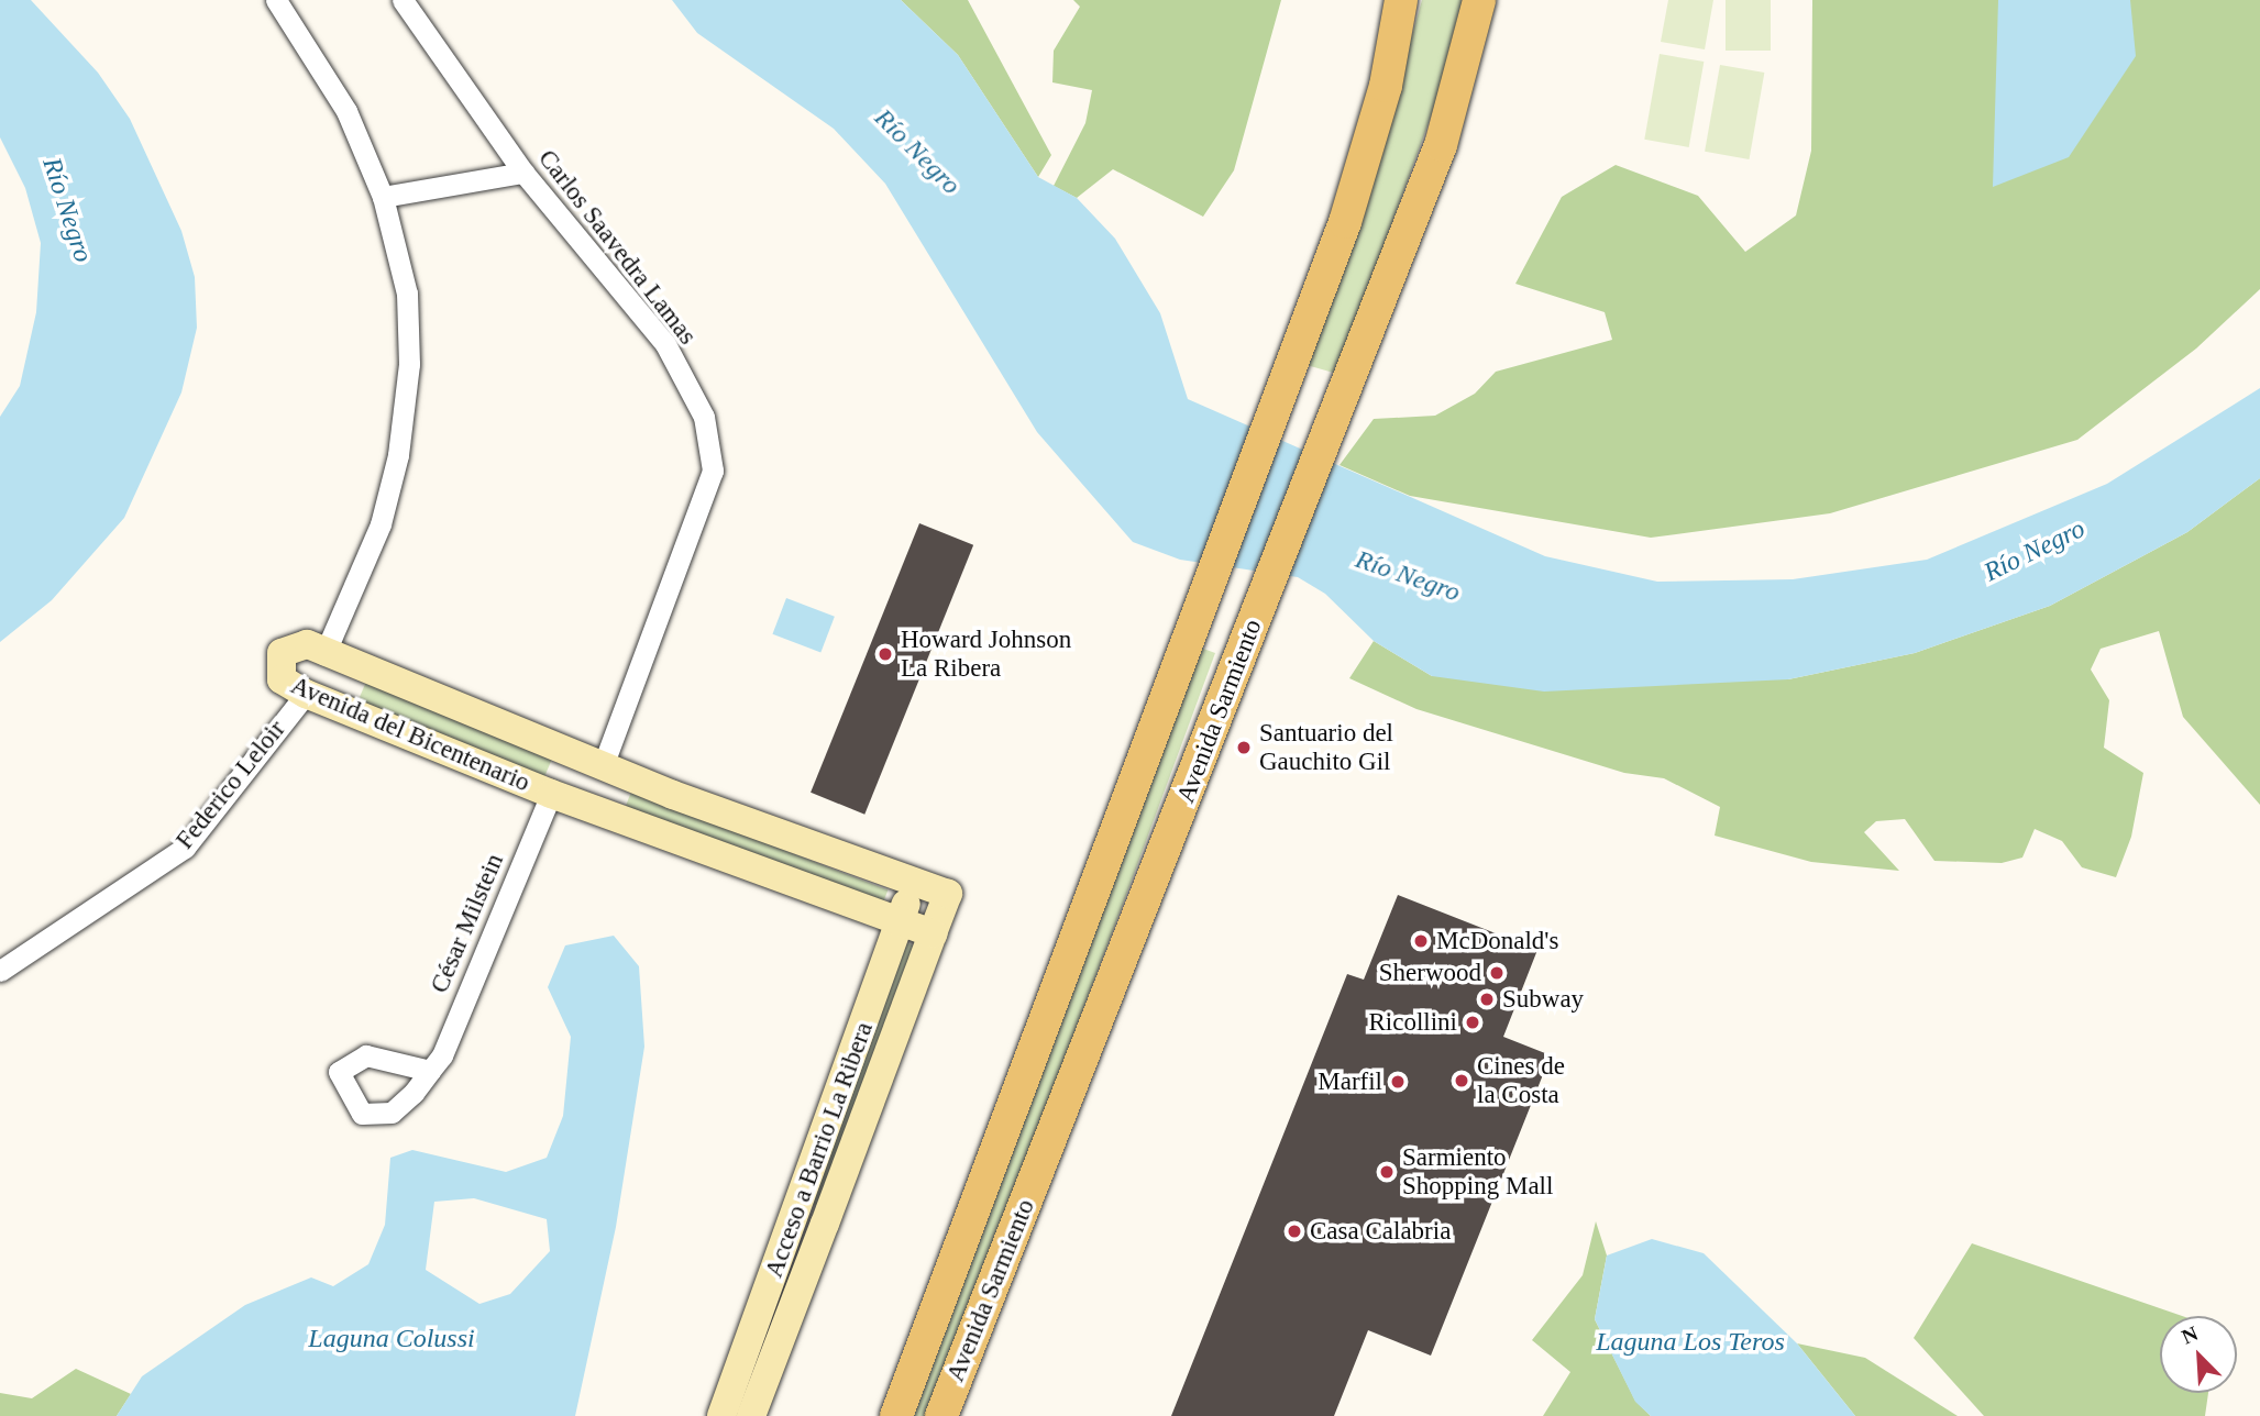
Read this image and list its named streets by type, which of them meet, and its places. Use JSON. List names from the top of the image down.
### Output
{
  "streets": {
    "main road": ["Avenida Sarmiento"],
    "street": [
      "Carlos Saavedra Lamas",
      "Avenida del Bicentenario",
      "Federico Leloir",
      "César Milstein",
      "Acceso a Barrio La Ribera"
    ]
  },
  "crossings": [
    ["Carlos Saavedra Lamas", "Avenida del Bicentenario"],
    ["Avenida del Bicentenario", "Federico Leloir"],
    ["Avenida del Bicentenario", "César Milstein"],
    ["Avenida del Bicentenario", "Acceso a Barrio La Ribera"]
  ],
  "water": ["Río Negro", "Laguna Colussi", "Laguna Los Teros"],
  "places": [
    "Howard Johnson La Ribera",
    "Santuario del Gauchito Gil",
    "McDonald's",
    "Sherwood",
    "Subway",
    "Ricollini",
    "Cines de la Costa",
    "Marfil",
    "Sarmiento Shopping Mall",
    "Casa Calabria"
  ],
  "north": "top left"
}
